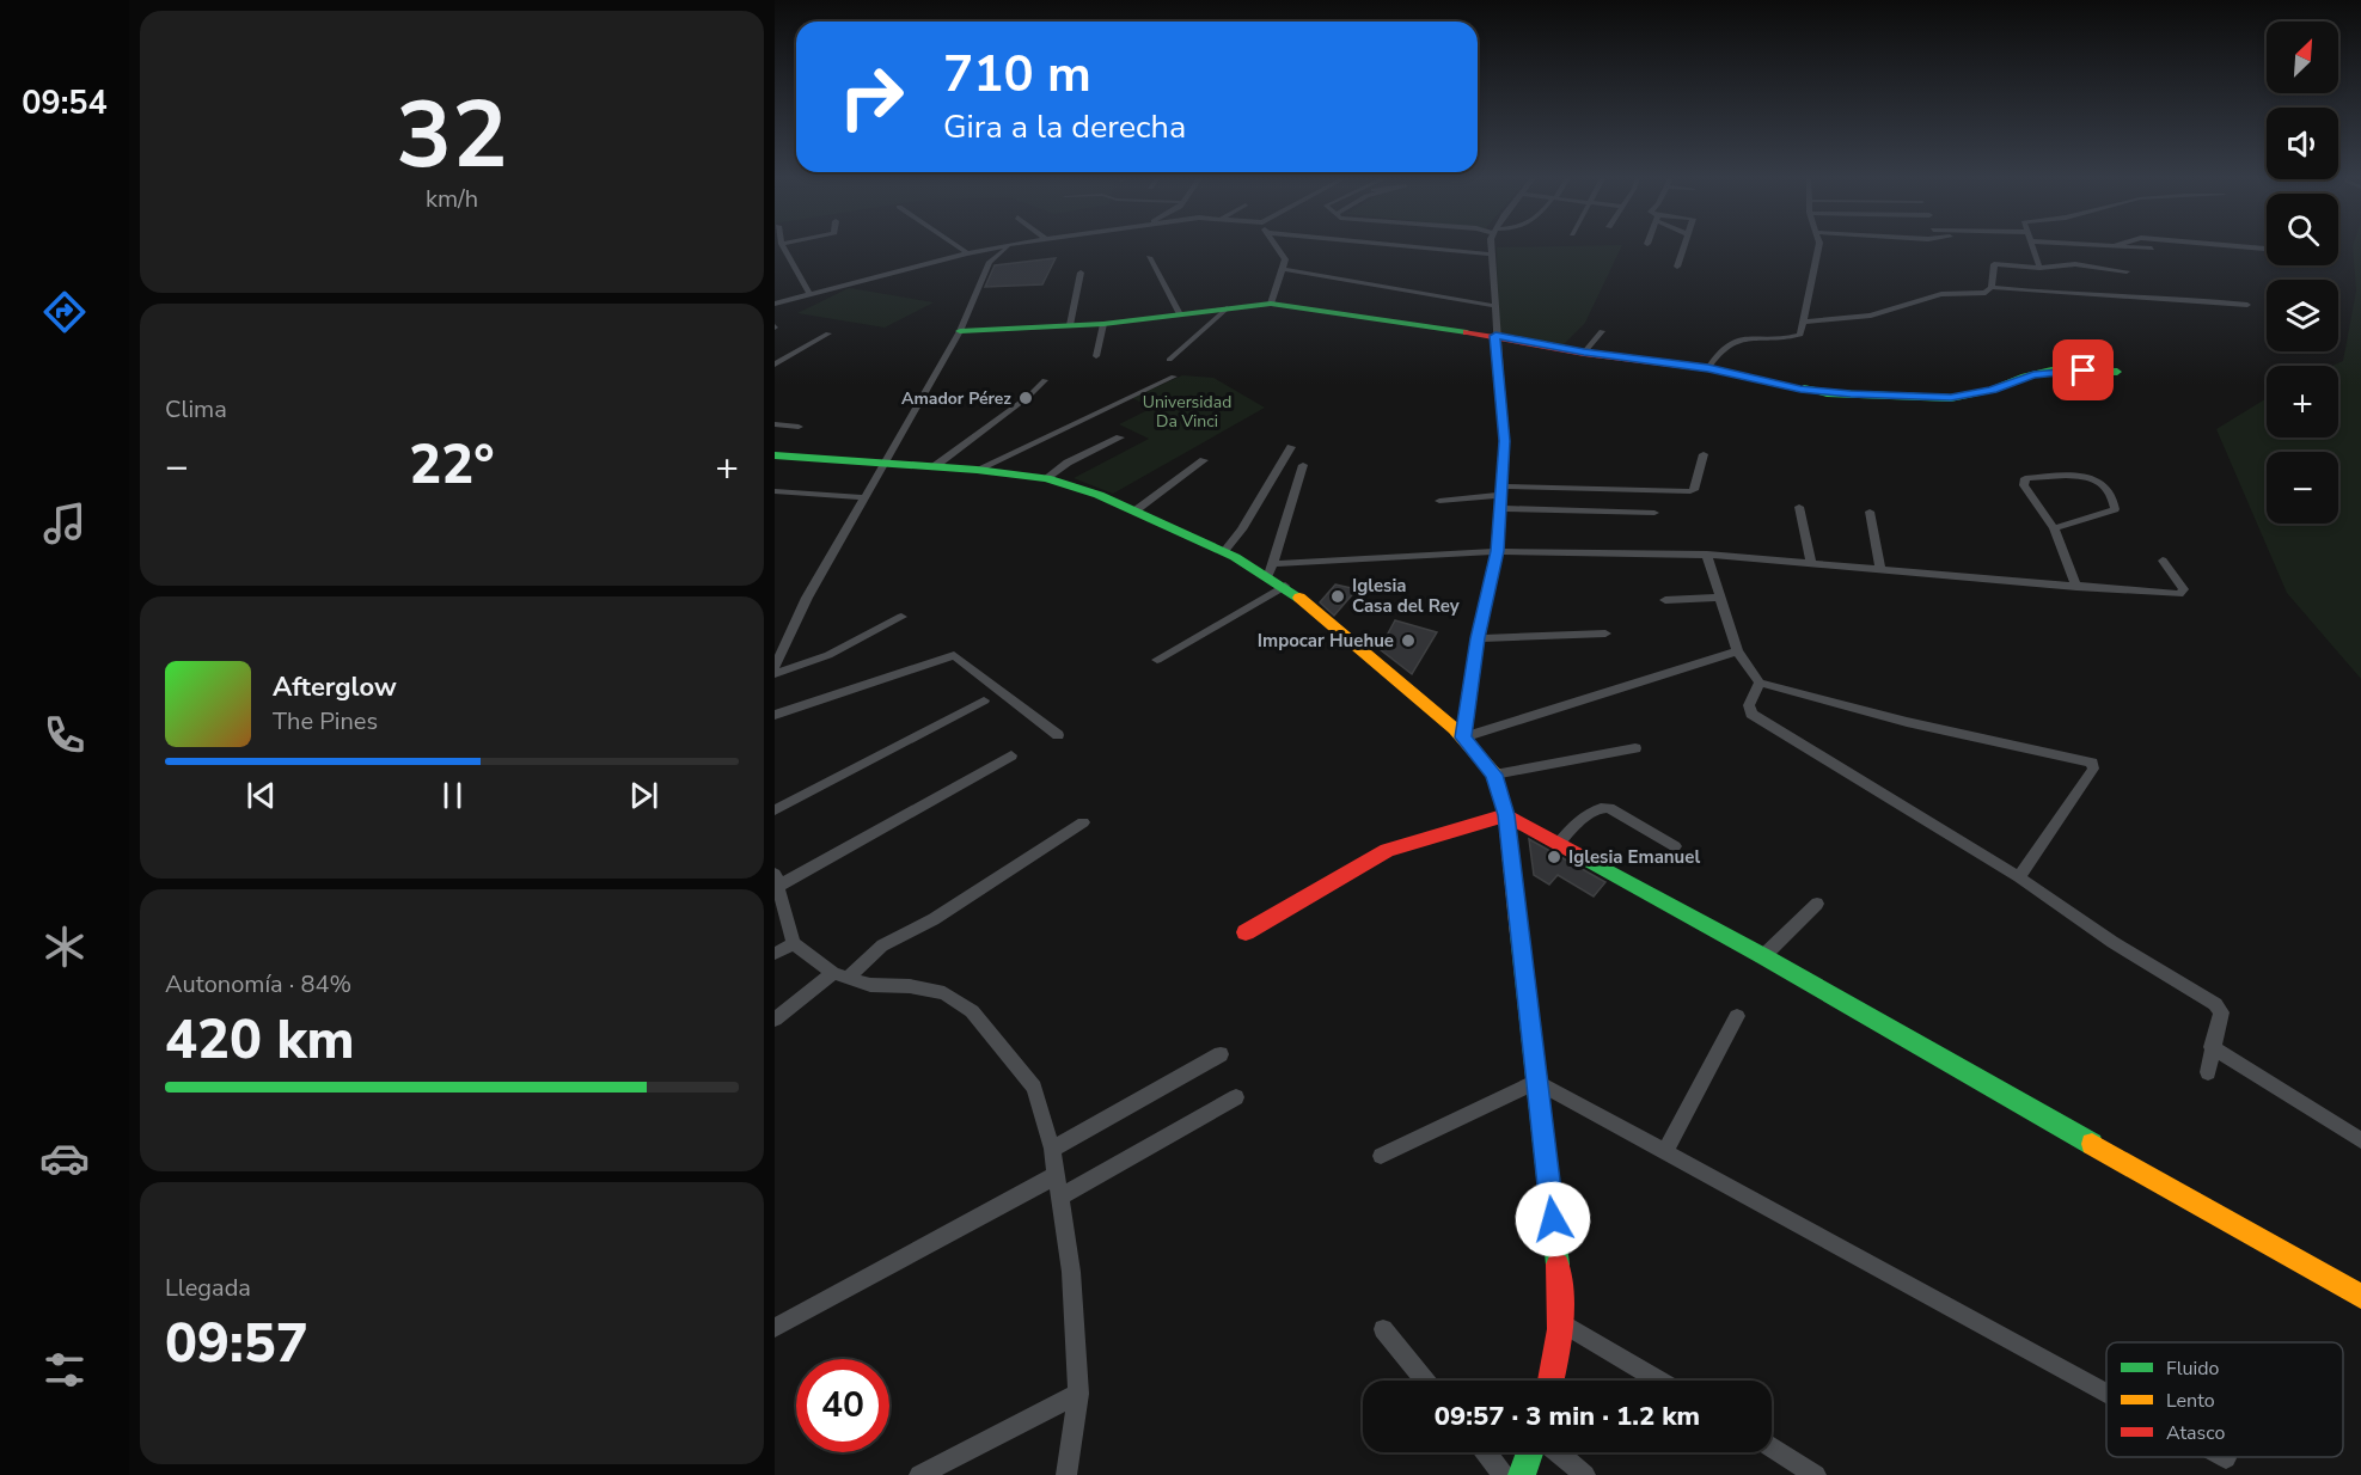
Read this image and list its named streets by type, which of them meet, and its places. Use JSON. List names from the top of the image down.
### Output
{
  "parks": ["Universidad Da Vinci"],
  "places": [
    "Amador Pérez",
    "Iglesia Casa del Rey",
    "Impocar Huehue",
    "Iglesia Emanuel"
  ],
  "legend": ["Fluido", "Lento", "Atasco"],
  "north": "top right",
  "page": {
    "tabs": "09:54",
    "tile": [
      ["32", "km/h"],
      "Clima",
      ["Autonomía · 84%", "420 km"],
      ["Llegada", "09:57"]
    ],
    "map_buttons": ["+", "−"],
    "turn": ["710 m", "Gira a la derecha"],
    "heat": ["−", "22°", "+"],
    "song": ["Afterglow", "The Pines"],
    "limit": "40",
    "trip": "09:57 · 3 min · 1.2 km"
  }
}
